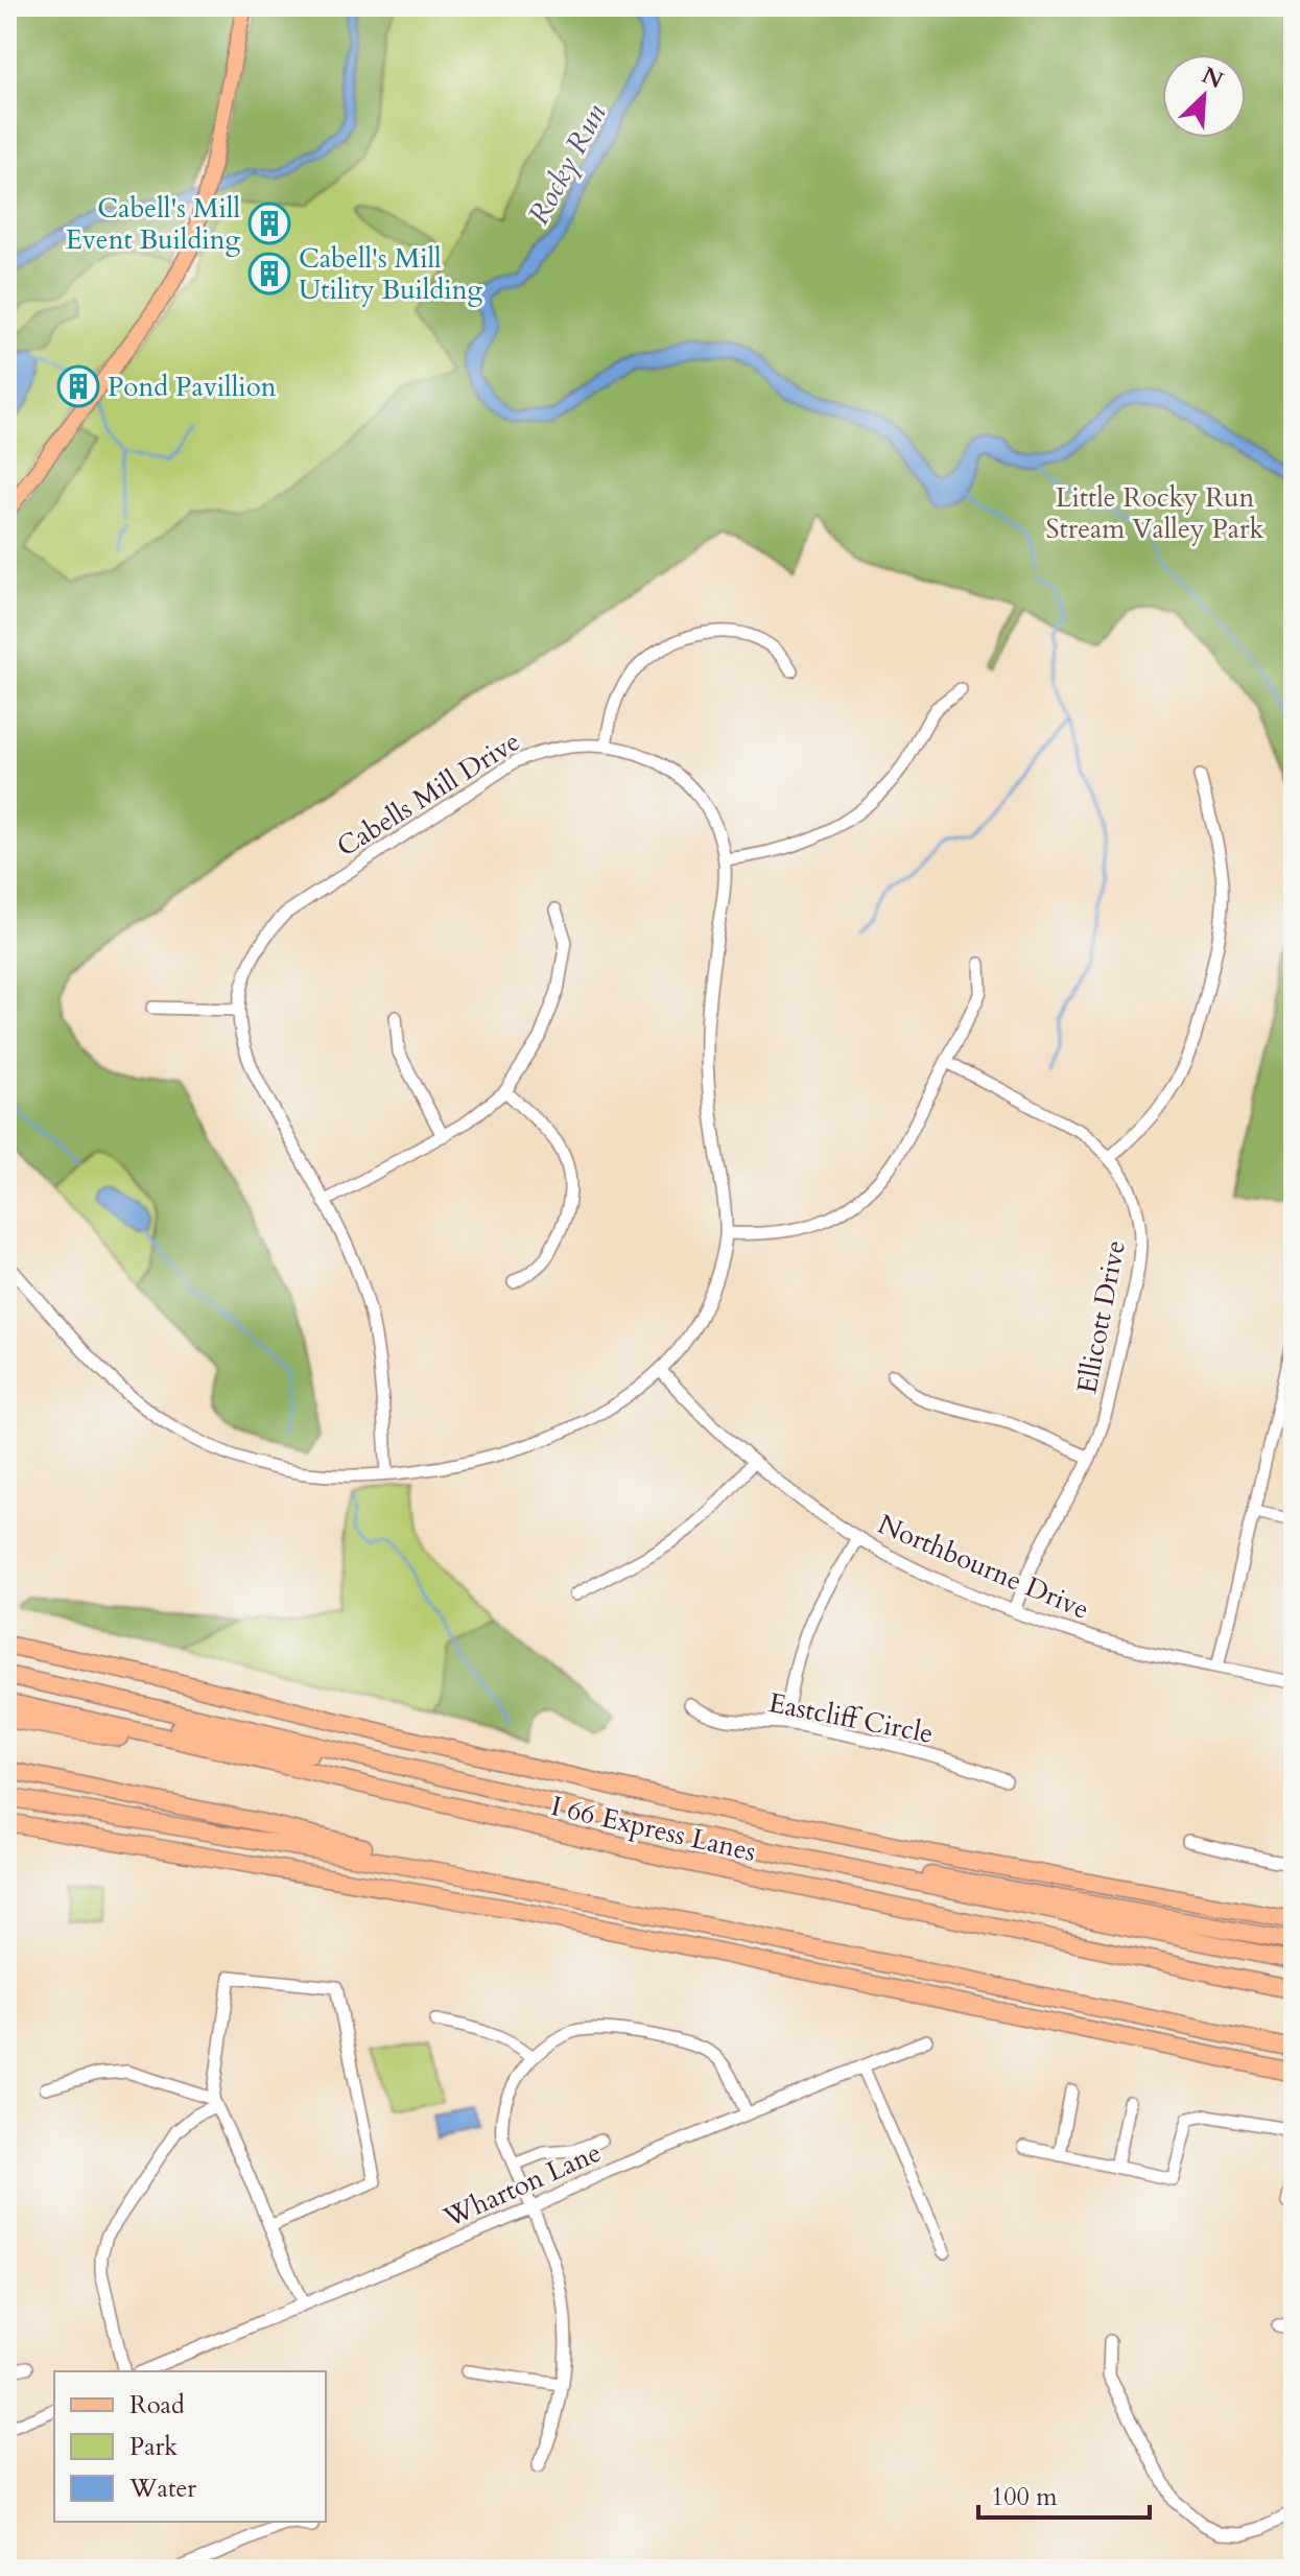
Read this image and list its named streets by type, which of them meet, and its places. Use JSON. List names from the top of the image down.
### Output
{
  "streets": {
    "highway": ["I 66 Express Lanes"],
    "street": [
      "Cabells Mill Drive",
      "Ellicott Drive",
      "Northbourne Drive",
      "Eastcliff Circle",
      "Wharton Lane"
    ]
  },
  "crossings": [
    ["Cabells Mill Drive", "Northbourne Drive"],
    ["Ellicott Drive", "Northbourne Drive"]
  ],
  "water": ["Rocky Run"],
  "parks": ["Little Rocky Run Stream Valley Park"],
  "places": {
    "building": ["Cabell's Mill Event Building", "Cabell's Mill Utility Building", "Pond Pavillion"]
  },
  "legend": ["Road", "Park", "Water"],
  "scale_bar": "100 m",
  "north": "top right"
}
